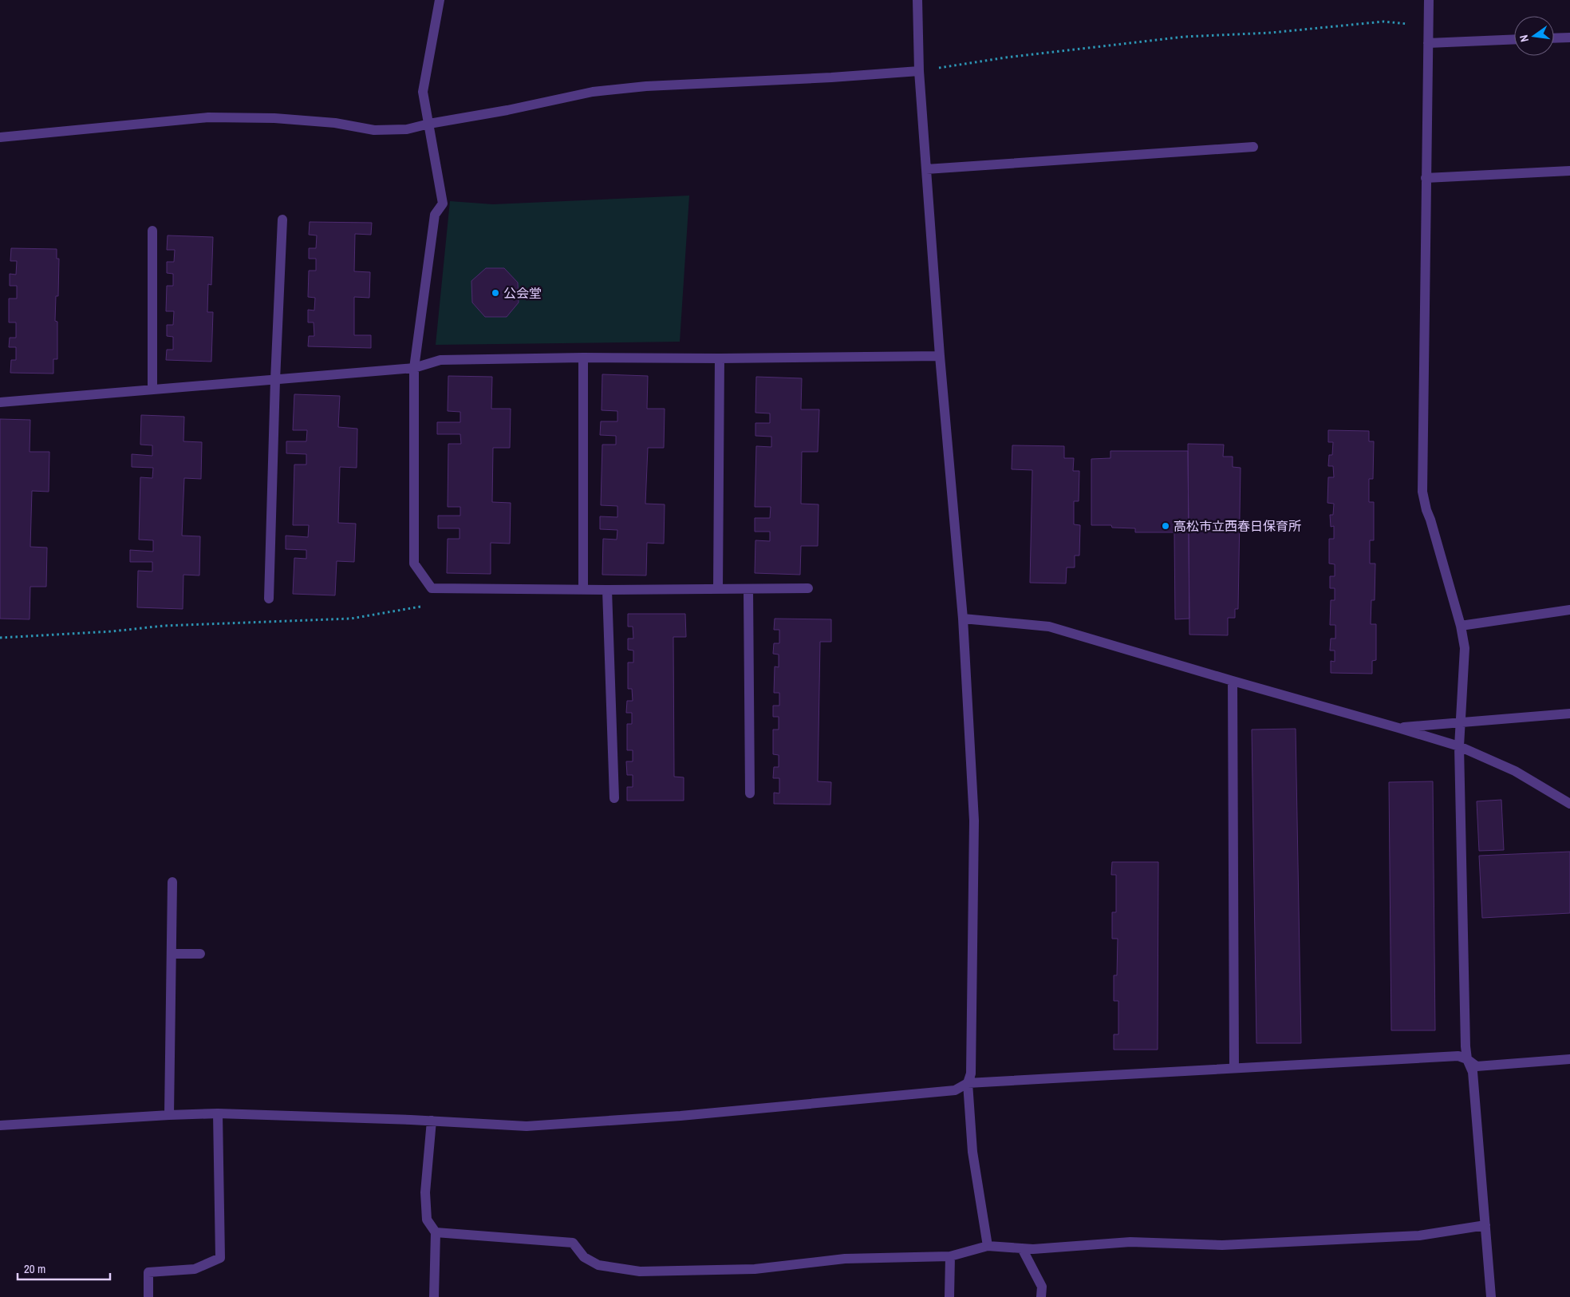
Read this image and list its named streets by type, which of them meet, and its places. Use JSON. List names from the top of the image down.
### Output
{
  "places": ["公会堂", "高松市立西春日保育所"],
  "scale_bar": "20 m",
  "north": "left"
}
